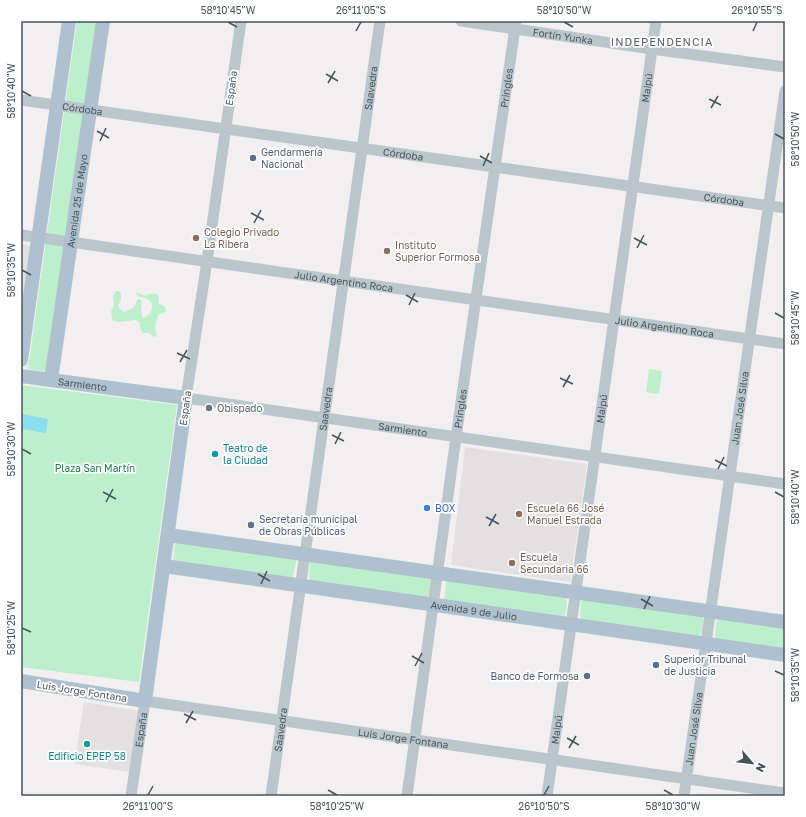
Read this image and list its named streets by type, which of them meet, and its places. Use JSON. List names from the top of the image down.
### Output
{
  "streets": {
    "main road": [
      "España",
      "Avenida 25 de Mayo",
      "Sarmiento",
      "Avenida 9 de Julio",
      "Luis Jorge Fontana"
    ],
    "street": [
      "Fortín Yunka",
      "Saavedra",
      "Pringles",
      "Maipú",
      "Córdoba",
      "Julio Argentino Roca",
      "Juan José Silva"
    ]
  },
  "crossings": [
    ["Fortín Yunka", "Pringles"],
    ["Fortín Yunka", "Maipú"],
    ["España", "Córdoba"],
    ["España", "Julio Argentino Roca"],
    ["España", "Sarmiento"],
    ["España", "Avenida 9 de Julio"],
    ["España", "Luis Jorge Fontana"],
    ["Saavedra", "Córdoba"],
    ["Saavedra", "Julio Argentino Roca"],
    ["Saavedra", "Sarmiento"],
    ["Saavedra", "Avenida 9 de Julio"],
    ["Saavedra", "Luis Jorge Fontana"],
    ["Pringles", "Córdoba"],
    ["Pringles", "Julio Argentino Roca"],
    ["Pringles", "Sarmiento"],
    ["Pringles", "Avenida 9 de Julio"],
    ["Pringles", "Luis Jorge Fontana"],
    ["Maipú", "Córdoba"],
    ["Maipú", "Julio Argentino Roca"],
    ["Maipú", "Sarmiento"],
    ["Maipú", "Avenida 9 de Julio"],
    ["Maipú", "Luis Jorge Fontana"],
    ["Córdoba", "Avenida 25 de Mayo"],
    ["Córdoba", "Juan José Silva"],
    ["Avenida 25 de Mayo", "Julio Argentino Roca"],
    ["Avenida 25 de Mayo", "Sarmiento"],
    ["Julio Argentino Roca", "Juan José Silva"],
    ["Sarmiento", "Juan José Silva"],
    ["Juan José Silva", "Avenida 9 de Julio"],
    ["Juan José Silva", "Luis Jorge Fontana"]
  ],
  "districts": ["INDEPENDENCIA"],
  "parks": ["Plaza San Martín"],
  "places": [
    "Gendarmería Nacional",
    "Colegio Privado La Ribera",
    "Instituto Superior Formosa",
    "Obispado",
    "Teatro de la Ciudad",
    "BOX",
    "Escuela 66 José Manuel Estrada",
    "Secretaría municipal de Obras Públicas",
    "Escuela Secundaria 66",
    "Superior Tribunal de Justicia",
    "Banco de Formosa",
    "Edificio EPEP 58"
  ],
  "north": "bottom right",
  "coordinates": [
    "58°10'45\"W",
    "26°11'05\"S",
    "58°10'50\"W",
    "26°10'55\"S",
    "58°10'40\"W",
    "58°10'35\"W",
    "58°10'30\"W",
    "58°10'25\"W",
    "26°11'00\"S",
    "26°10'50\"S"
  ]
}
